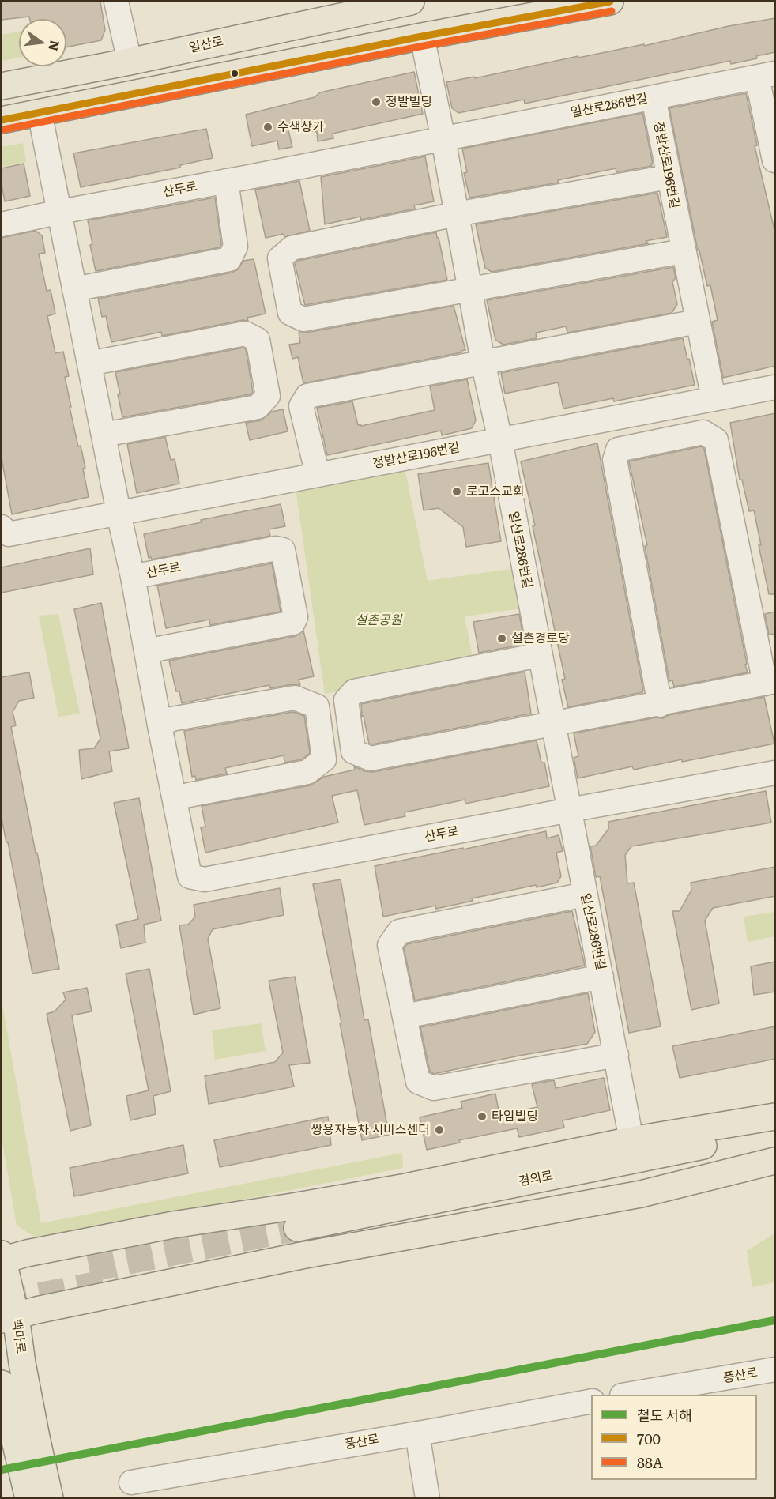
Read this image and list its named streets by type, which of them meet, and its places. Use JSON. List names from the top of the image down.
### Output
{
  "streets": {
    "main road": ["일산로", "경의로", "백마로"],
    "street": [
      "일산로286번길",
      "정발산로196번길",
      "산두로",
      "풍산로"
    ]
  },
  "crossings": [
    ["일산로286번길", "정발산로196번길"],
    ["일산로286번길", "산두로"],
    ["정발산로196번길", "산두로"]
  ],
  "parks": ["설촌공원"],
  "places": [
    "정발빌딩",
    "수색상가",
    "로고스교회",
    "설촌경로당",
    "타임빌딩",
    "쌍용자동차 서비스센터"
  ],
  "lines": ["transit line 700", "transit line 88A", "rail line 서해"],
  "legend": ["철도 서해", "700", "88A"],
  "north": "right"
}
